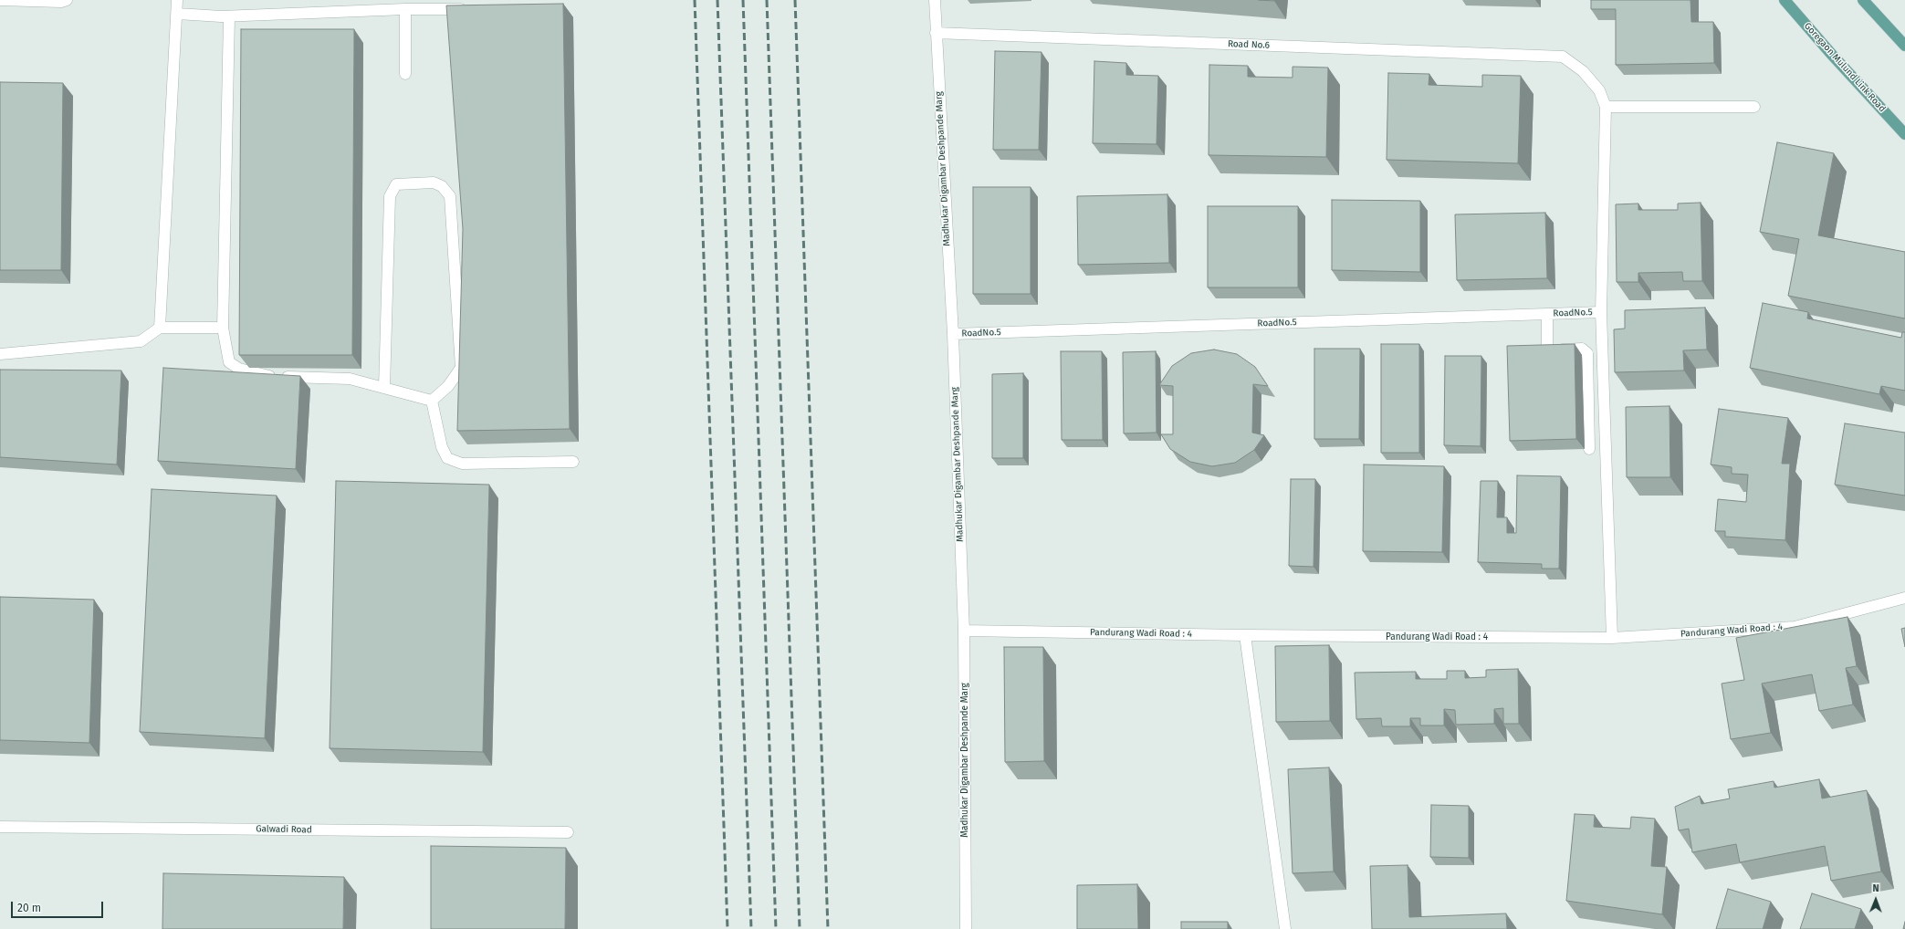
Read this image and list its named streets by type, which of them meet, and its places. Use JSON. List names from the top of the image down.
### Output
{
  "streets": {
    "main road": ["Goregaon Mulund Link Road"],
    "street": [
      "Road No.6",
      "Madhukar Digambar Deshpande Marg",
      "RoadNo.5",
      "Pandurang Wadi Road : 4",
      "Galwadi Road"
    ]
  },
  "crossings": [
    ["Road No.6", "Madhukar Digambar Deshpande Marg"],
    ["Madhukar Digambar Deshpande Marg", "RoadNo.5"],
    ["Madhukar Digambar Deshpande Marg", "Pandurang Wadi Road : 4"]
  ],
  "scale_bar": "20 m",
  "north": "top"
}
